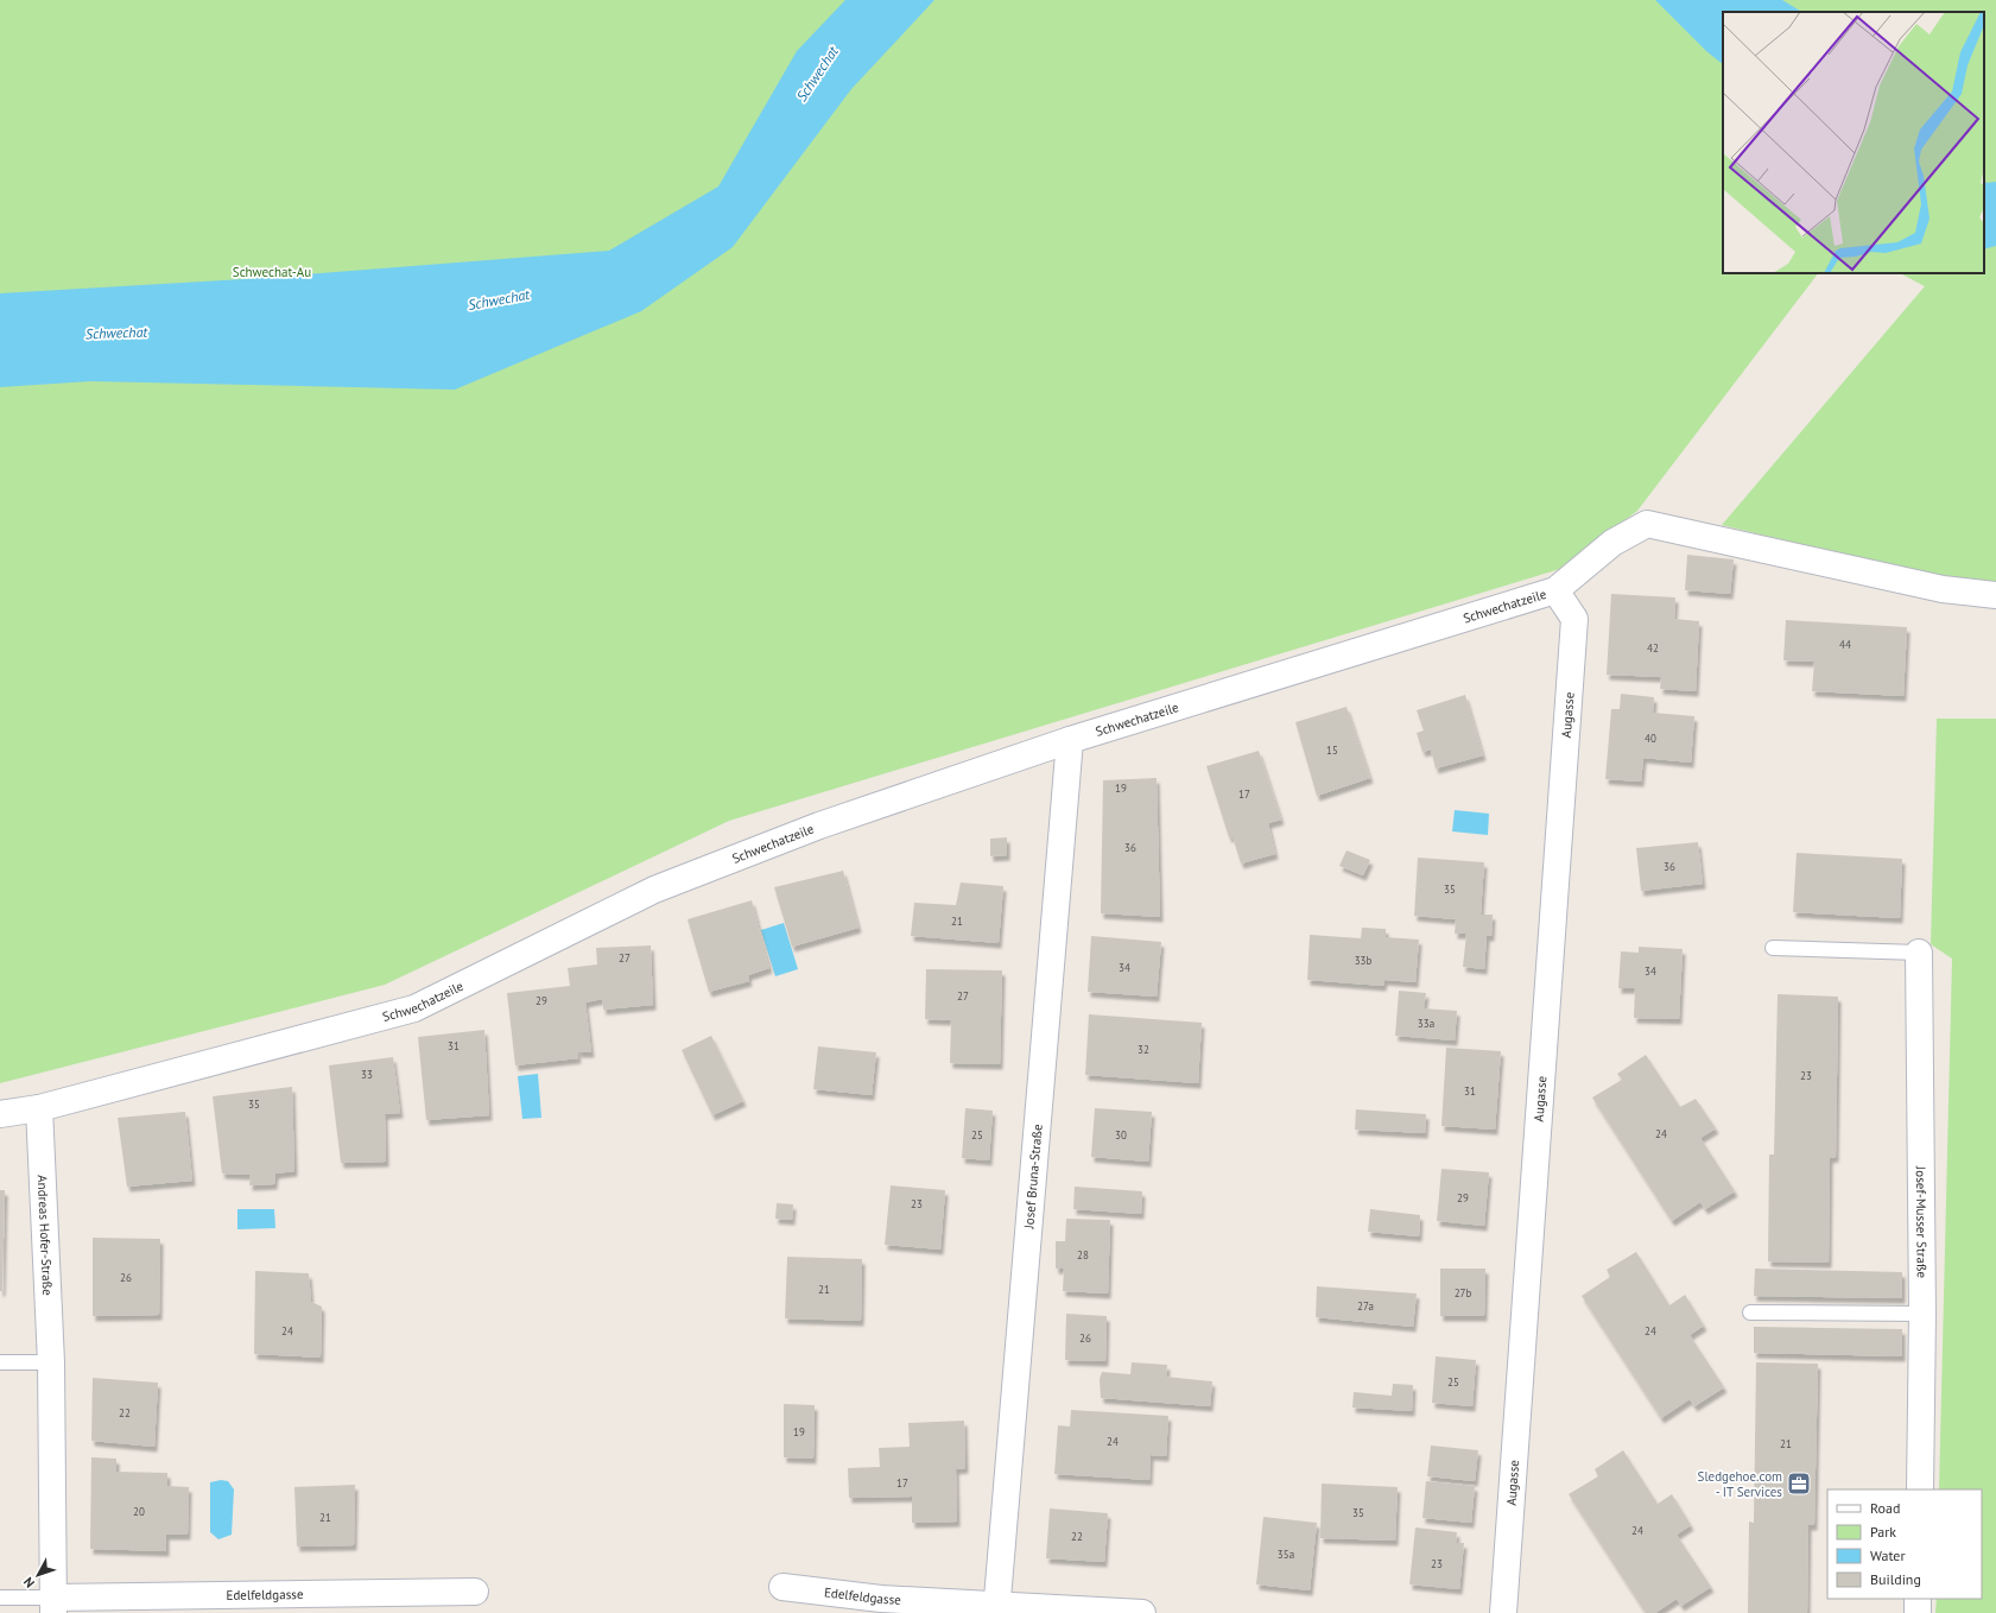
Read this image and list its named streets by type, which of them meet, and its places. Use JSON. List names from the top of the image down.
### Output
{
  "streets": {
    "street": [
      "Schwechatzeile",
      "Augasse",
      "Josef Bruna-Straße",
      "Josef-Musser Straße",
      "Andreas Hofer-Straße",
      "Edelfeldgasse"
    ]
  },
  "crossings": [
    ["Schwechatzeile", "Augasse"],
    ["Schwechatzeile", "Josef Bruna-Straße"],
    ["Schwechatzeile", "Andreas Hofer-Straße"],
    ["Josef Bruna-Straße", "Edelfeldgasse"],
    ["Andreas Hofer-Straße", "Edelfeldgasse"]
  ],
  "water": ["Schwechat"],
  "parks": ["Schwechat-Au"],
  "places": {
    "office": ["Sledgehoe.com - IT Services"]
  },
  "house_numbers": [
    "44",
    "42",
    "40",
    "15",
    "19",
    "17",
    "36",
    "36",
    "35",
    "21",
    "27",
    "33b",
    "34",
    "34",
    "27",
    "29",
    "33a",
    "31",
    "32",
    "33",
    "23",
    "31",
    "35",
    "24",
    "25",
    "30",
    "29",
    "23",
    "28",
    "26",
    "21",
    "27b",
    "27a",
    "24",
    "24",
    "26",
    "25",
    "22",
    "19",
    "24",
    "21",
    "17",
    "20",
    "35",
    "21",
    "24",
    "22",
    "35a",
    "23"
  ],
  "legend": [
    "Road",
    "Park",
    "Water",
    "Building"
  ],
  "north": "bottom left"
}
